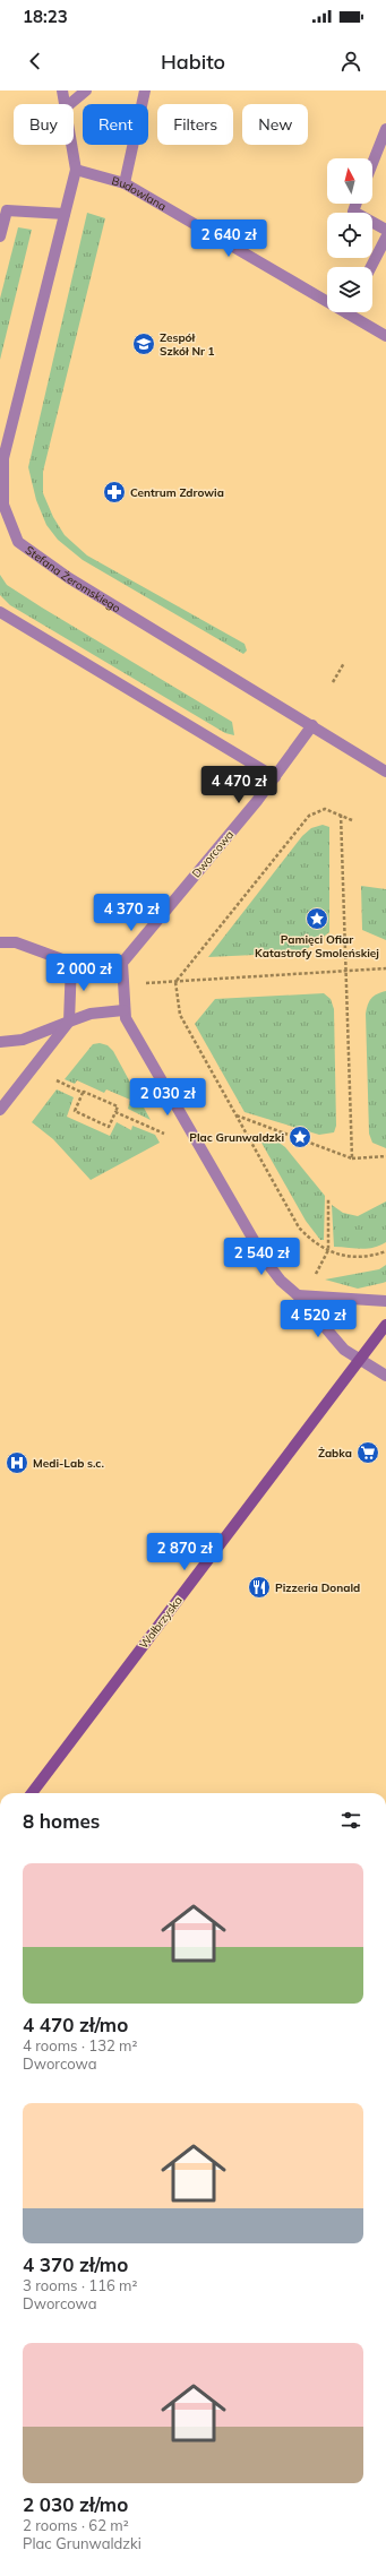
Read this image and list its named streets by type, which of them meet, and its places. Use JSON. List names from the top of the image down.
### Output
{
  "streets": {
    "main road": ["Wałbrzyska"],
    "street": ["Budowlana", "Stefana Żeromskiego", "Dworcowa"]
  },
  "crossings": [
    ["Budowlana", "Stefana Żeromskiego"],
    ["Stefana Żeromskiego", "Dworcowa"]
  ],
  "places": {
    "school or university": ["Zespół Szkół Nr 1"],
    "pharmacy": ["Centrum Zdrowia"],
    "place": ["Pamięci Ofiar Katastrofy Smoleńskiej", "Plac Grunwaldzki"],
    "supermarket": ["Żabka"],
    "hospital": ["Medi-Lab s.c."],
    "restaurant": ["Pizzeria Donald"]
  },
  "north": "top",
  "page": {
    "status": "18:23",
    "header": "Habito",
    "chip": [
      "Buy",
      "Rent",
      "Filters",
      "New"
    ],
    "price": [
      "2 640 zł",
      "4 470 zł",
      "4 370 zł",
      "2 000 zł",
      "2 030 zł",
      "2 540 zł",
      "4 520 zł",
      "2 870 zł"
    ],
    "heading": "8 homes",
    "list": [
      {
        "name": "4 470 zł/mo",
        "note": "4 rooms · 132 m² · Dworcowa"
      },
      {
        "name": "4 370 zł/mo",
        "note": "3 rooms · 116 m² · Dworcowa"
      },
      {
        "name": "2 030 zł/mo",
        "note": "2 rooms · 62 m² · Plac Grunwaldzki"
      }
    ]
  }
}
